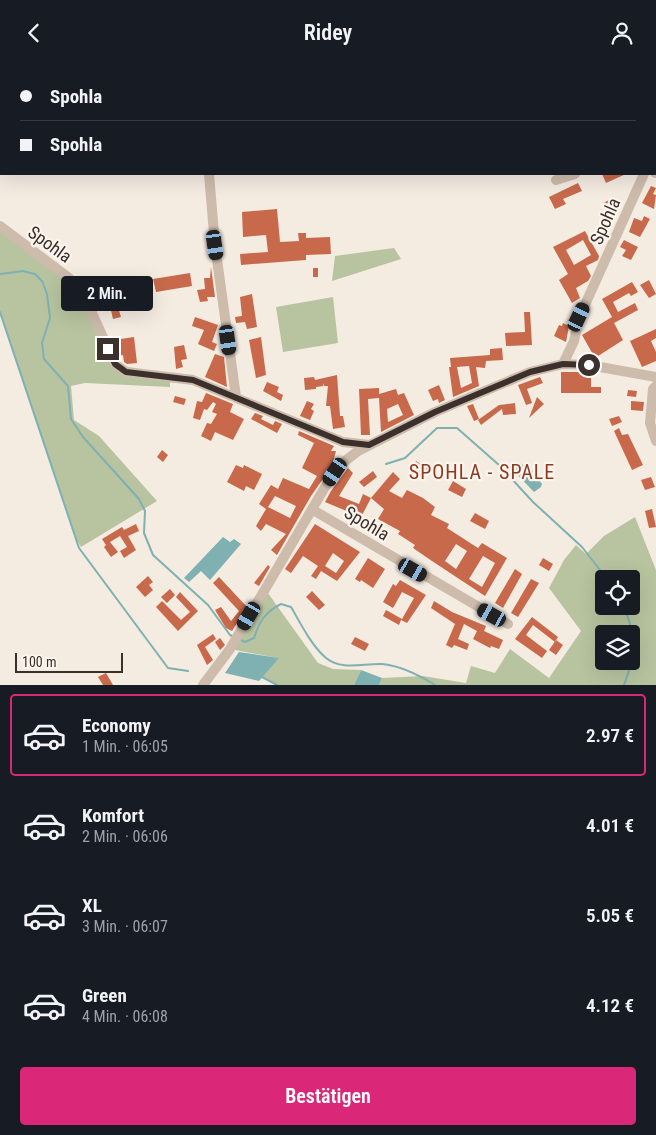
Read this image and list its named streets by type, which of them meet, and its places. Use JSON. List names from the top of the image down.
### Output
{
  "streets": {
    "street": ["Spohla"]
  },
  "districts": ["SPOHLA - SPALE"],
  "scale_bar": "100 m",
  "page": {
    "header": "Ridey",
    "banner": ["Spohla", "Spohla"],
    "bubble": "2 Min.",
    "scale": "100 m",
    "list": [
      {
        "name": "Economy",
        "note": "1 Min. · 06:05",
        "value": "2.97 €"
      },
      {
        "name": "Komfort",
        "note": "2 Min. · 06:06",
        "value": "4.01 €"
      },
      {
        "name": "XL",
        "note": "3 Min. · 06:07",
        "value": "5.05 €"
      },
      {
        "name": "Green",
        "note": "4 Min. · 06:08",
        "value": "4.12 €"
      }
    ],
    "buttons": "Bestätigen"
  }
}
